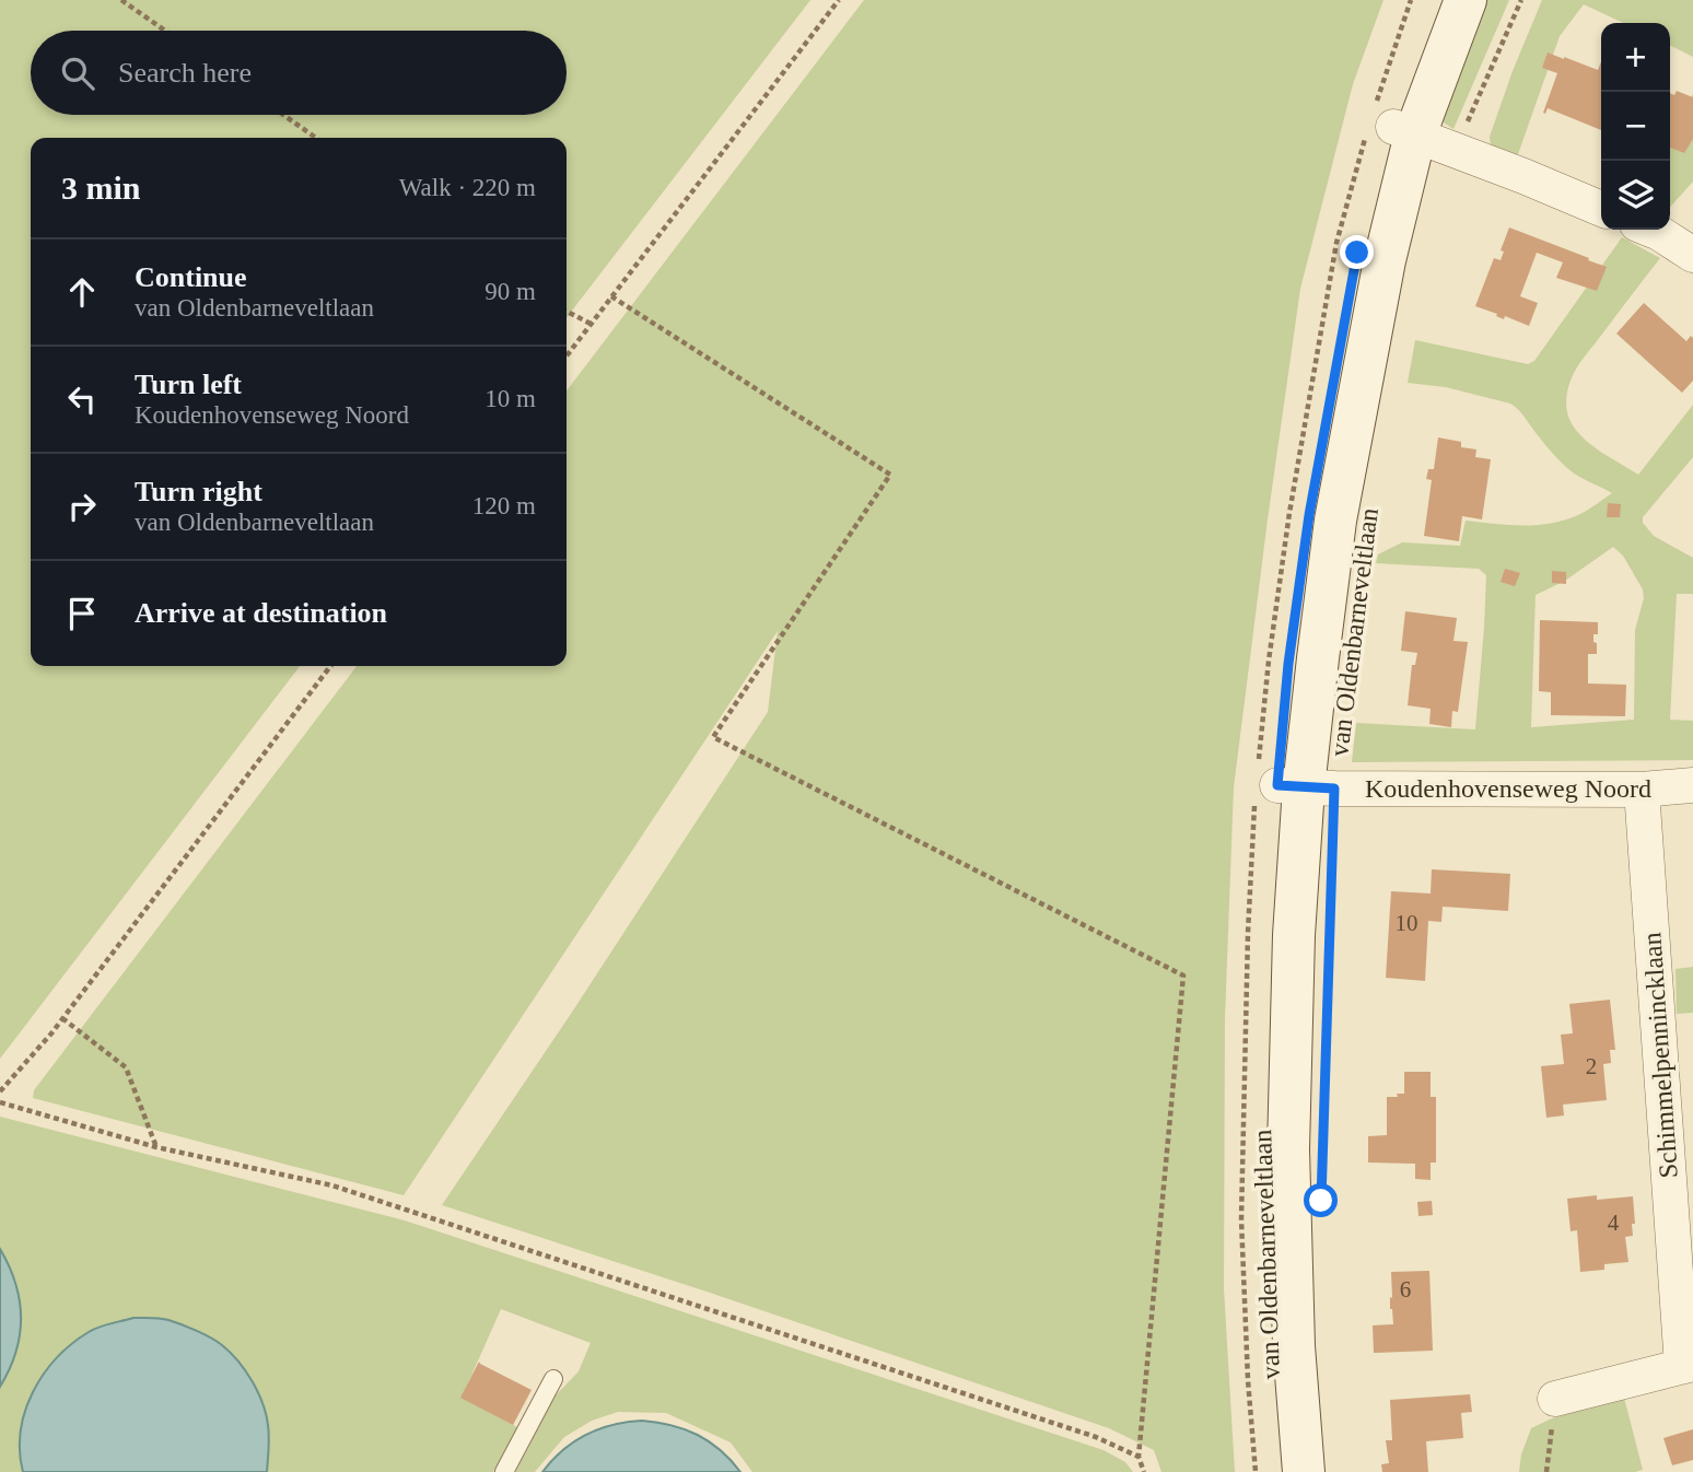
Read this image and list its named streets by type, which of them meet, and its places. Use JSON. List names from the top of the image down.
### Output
{
  "streets": {
    "main road": ["van Oldenbarneveltlaan"],
    "street": ["Koudenhovenseweg Noord", "Schimmelpennincklaan"]
  },
  "crossings": [
    ["van Oldenbarneveltlaan", "Koudenhovenseweg Noord"],
    ["Koudenhovenseweg Noord", "Schimmelpennincklaan"]
  ],
  "house_numbers": [
    "10",
    "2",
    "4",
    "6"
  ],
  "page": {
    "map_buttons": ["+", "−"],
    "search": "Search here",
    "heading": ["3 min", "Walk · 220 m"],
    "list": [
      ["Continue", "van Oldenbarneveltlaan", "90 m"],
      ["Turn left", "Koudenhovenseweg Noord", "10 m"],
      ["Turn right", "van Oldenbarneveltlaan", "120 m"],
      "Arrive at destination"
    ]
  }
}
